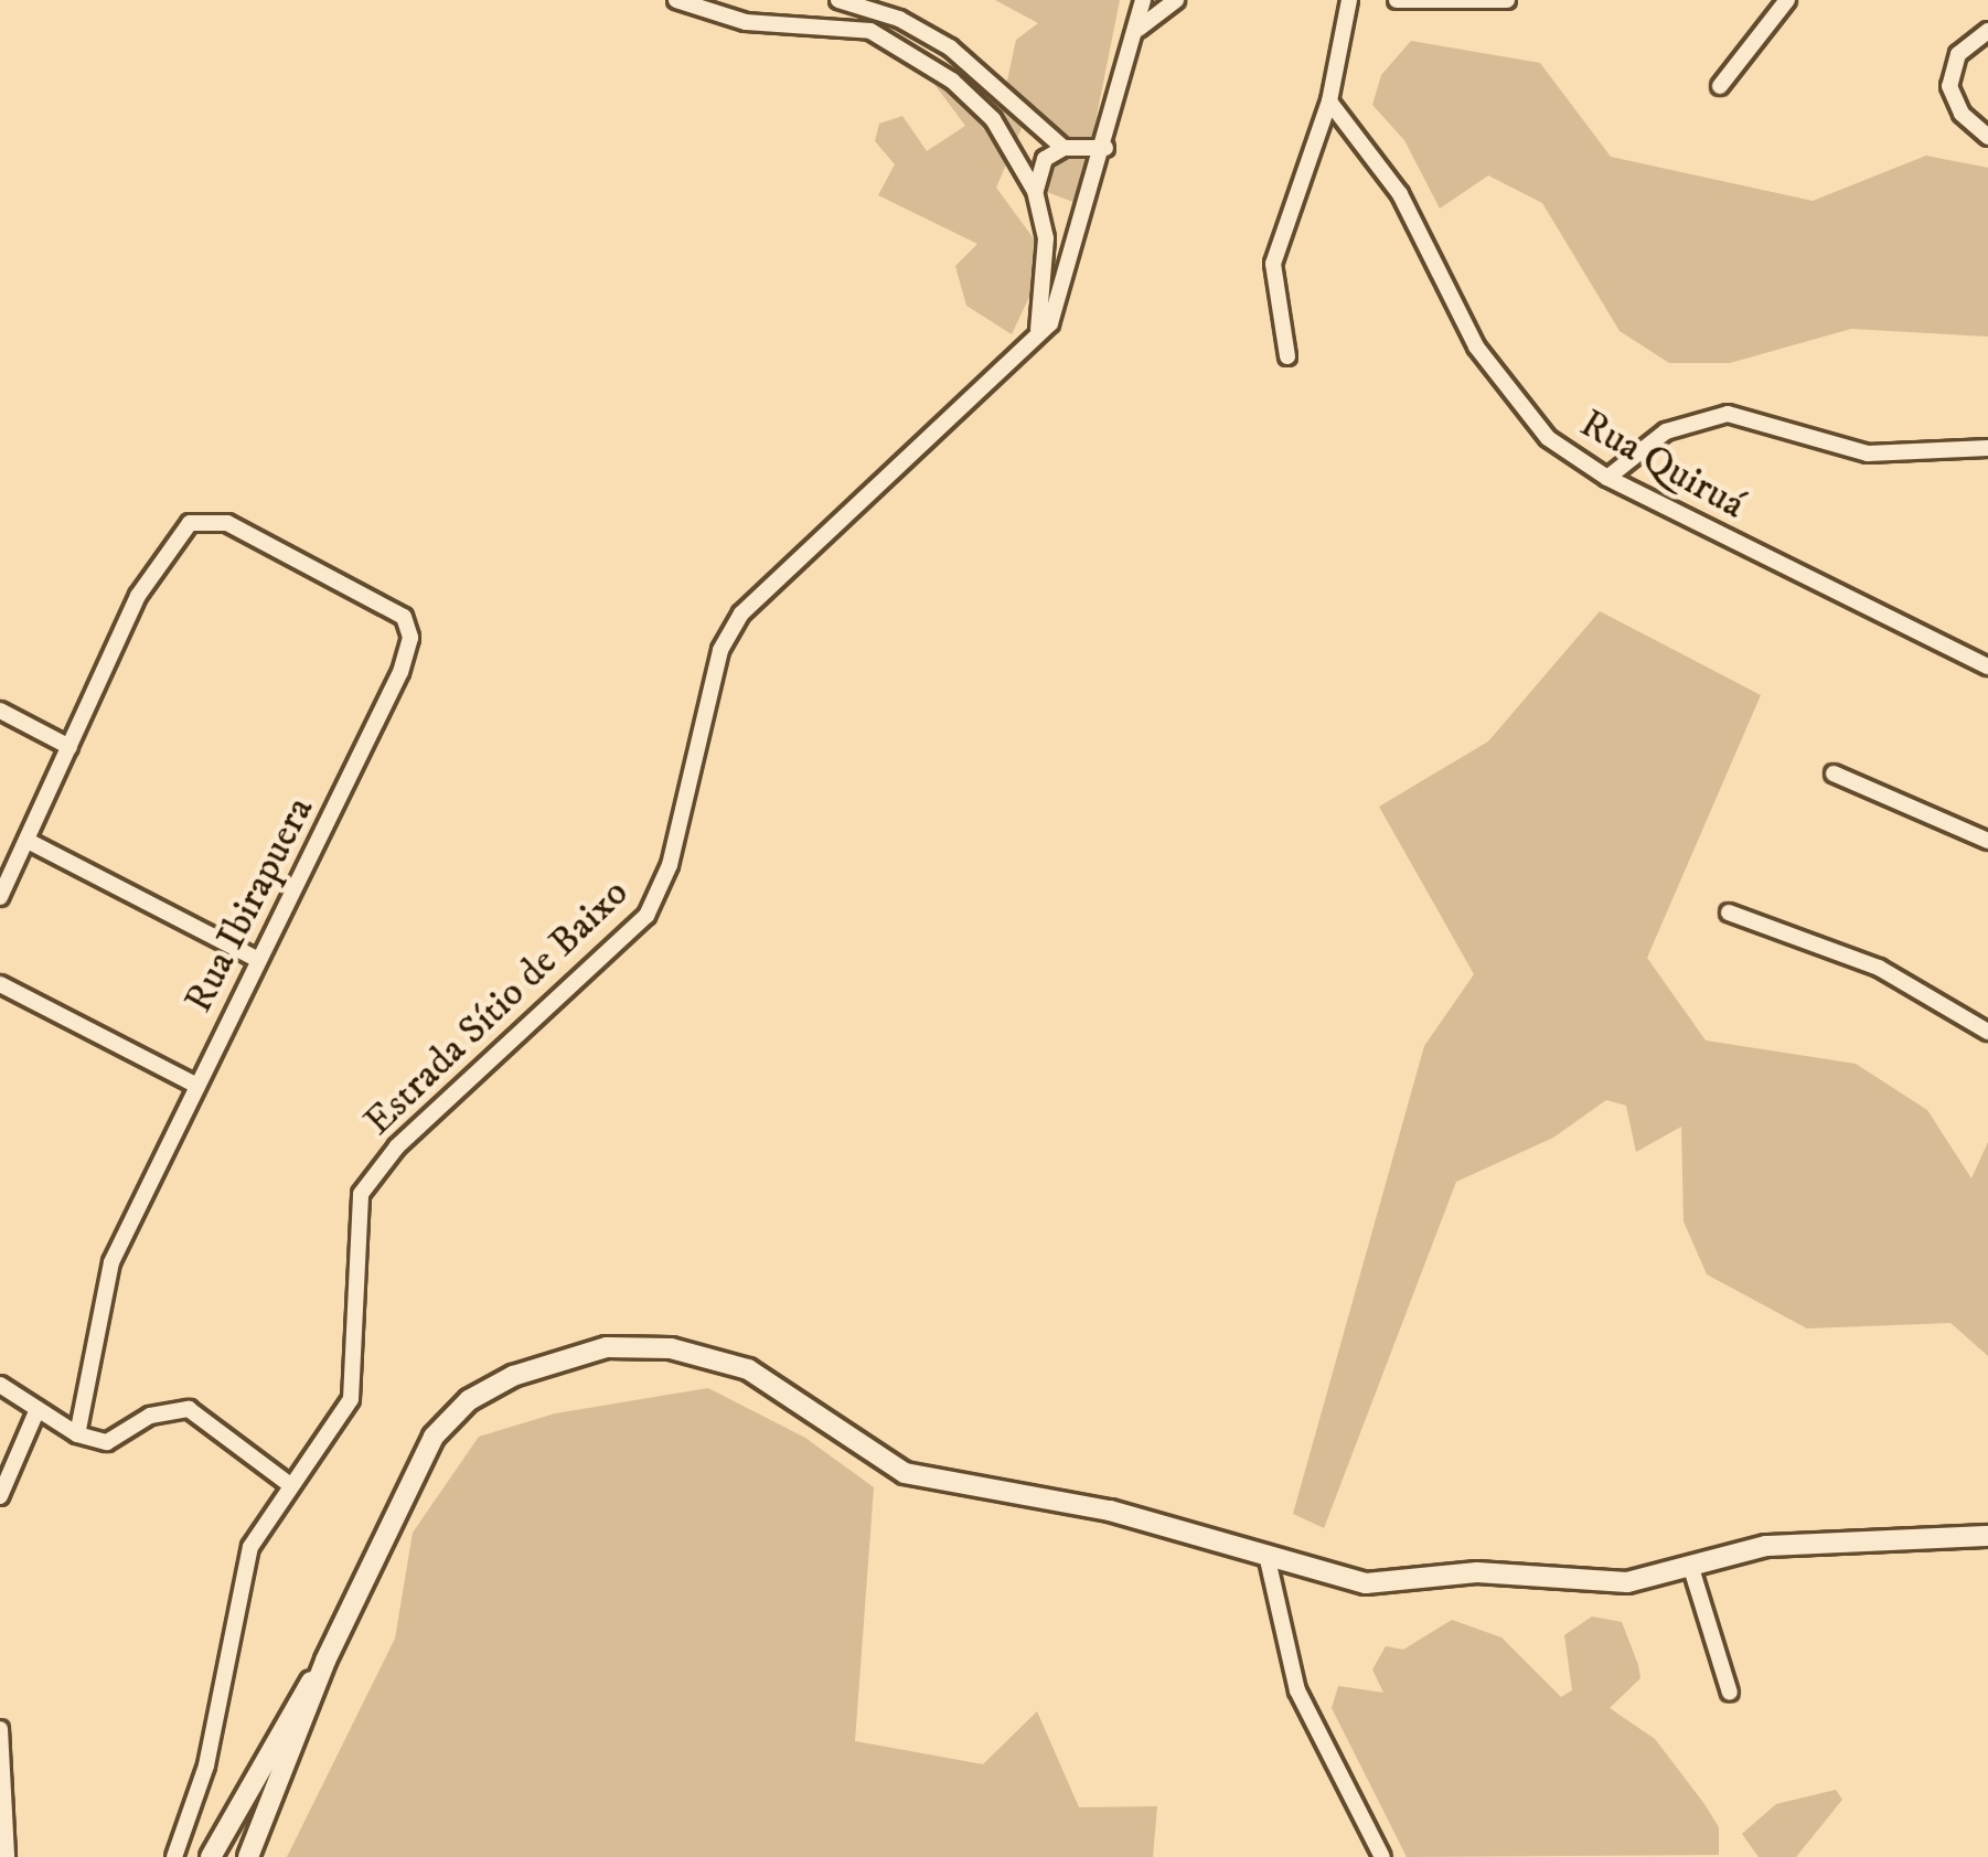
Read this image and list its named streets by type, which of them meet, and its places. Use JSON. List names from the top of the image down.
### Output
{
  "streets": {
    "street": ["Rua Quiruá", "Rua Ibirapuera", "Estrada Sítio de Baixo"]
  }
}
